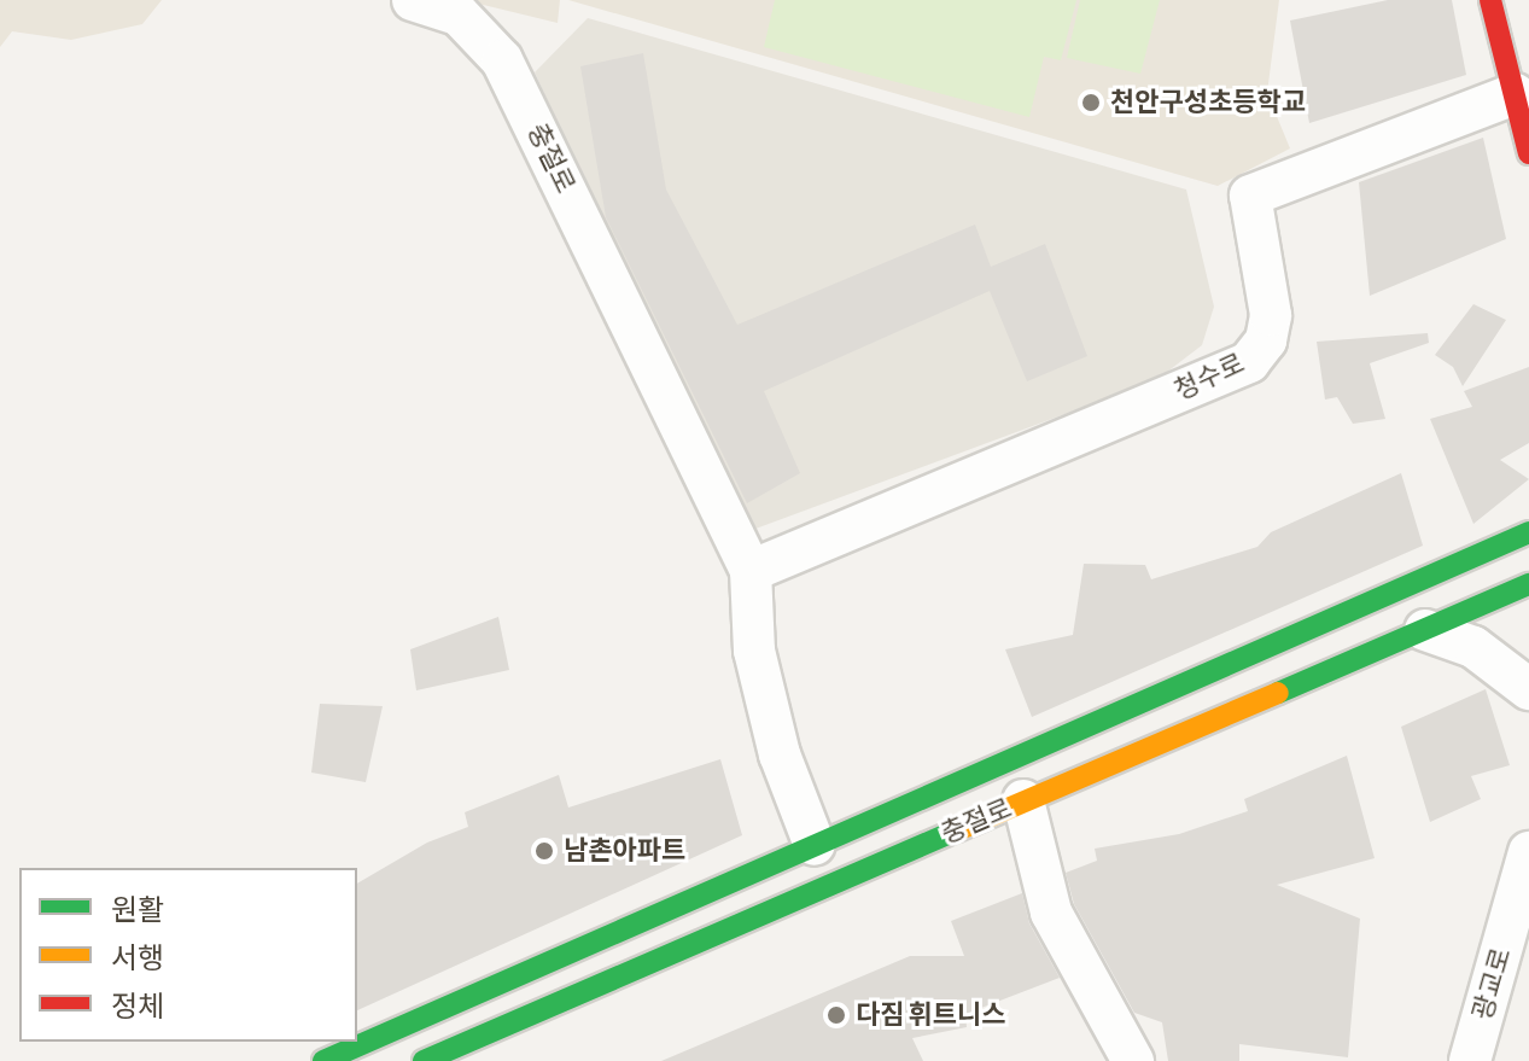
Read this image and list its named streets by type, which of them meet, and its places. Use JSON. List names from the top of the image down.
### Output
{
  "streets": {
    "street": ["충절로", "청수로", "광교로"]
  },
  "crossings": [
    ["충절로", "청수로"]
  ],
  "places": ["천안구성초등학교", "남촌아파트", "다짐 휘트니스"],
  "legend": ["원활", "서행", "정체"]
}
